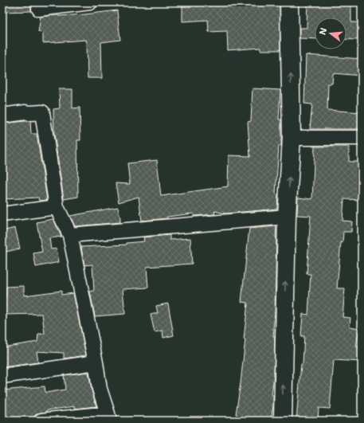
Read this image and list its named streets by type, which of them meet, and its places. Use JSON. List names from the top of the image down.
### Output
{
  "north": "left"
}
